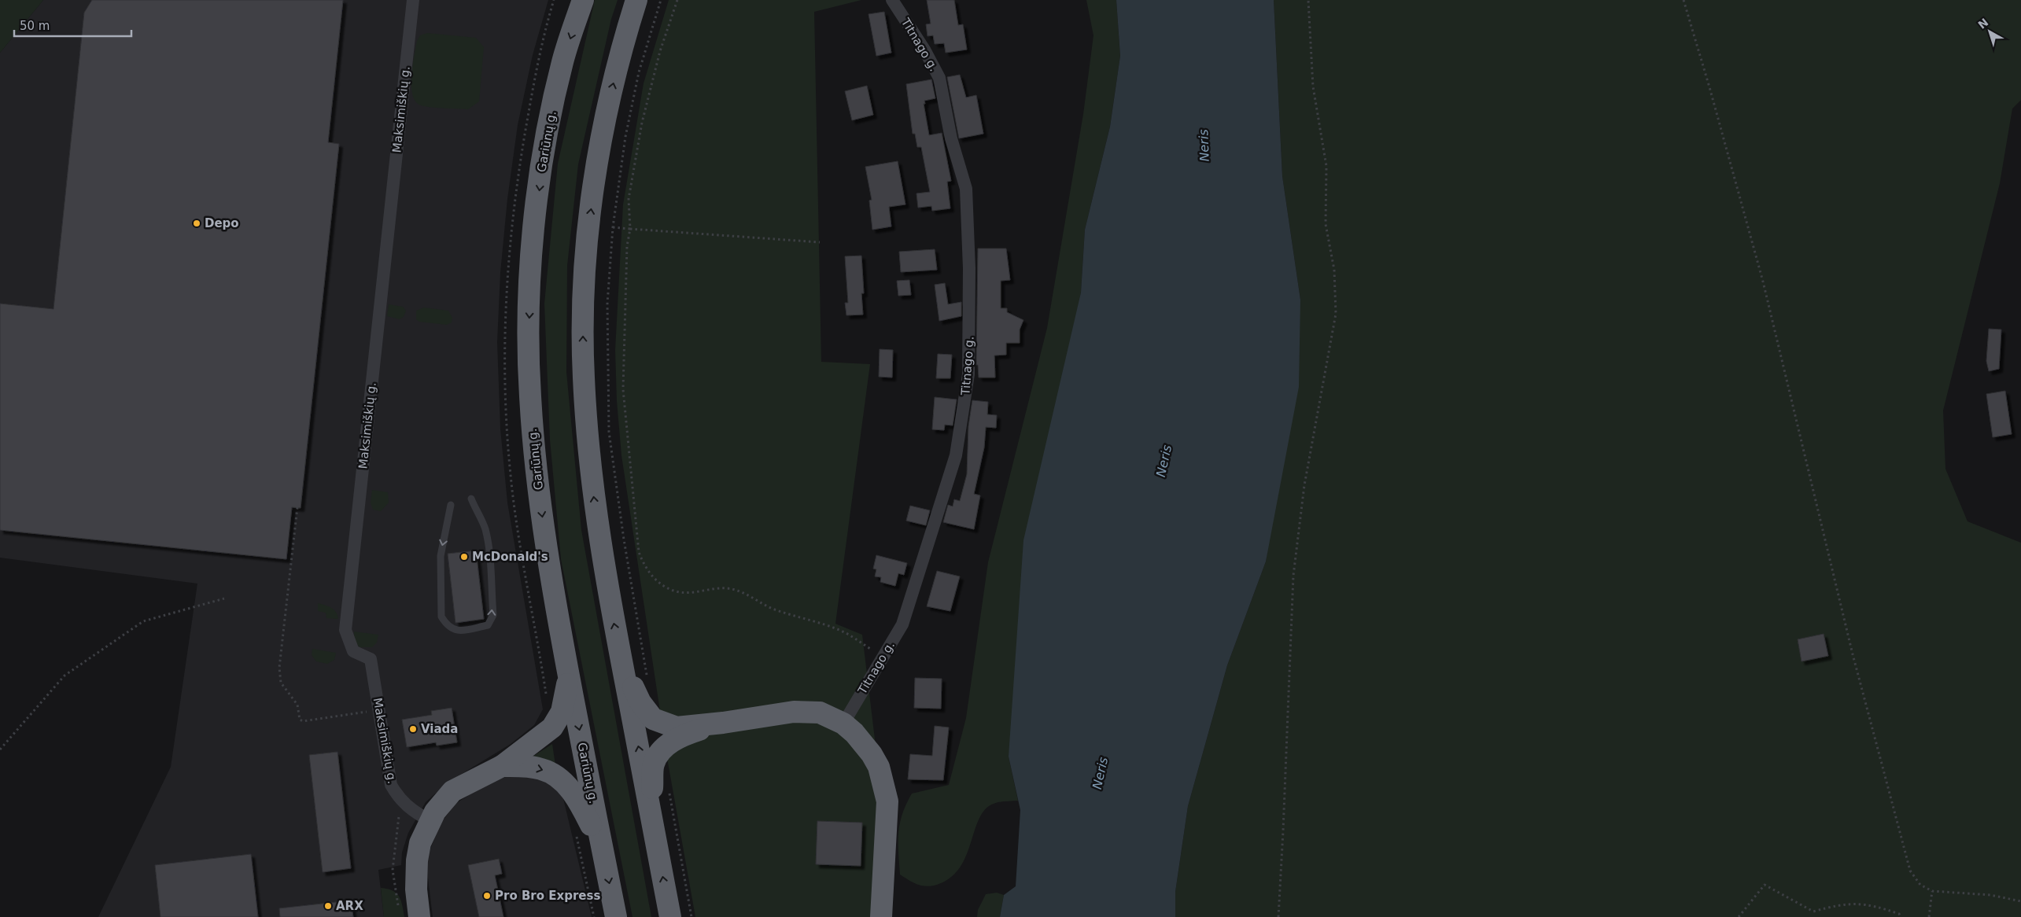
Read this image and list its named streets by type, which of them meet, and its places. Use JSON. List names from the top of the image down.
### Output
{
  "streets": {
    "highway": ["Gariūnų g."],
    "street": ["Titnago g.", "Maksimiškių g."]
  },
  "water": ["Neris"],
  "places": [
    "Depo",
    "McDonald's",
    "Viada",
    "Pro Bro Express",
    "ARX"
  ],
  "scale_bar": "50 m",
  "north": "top left"
}
